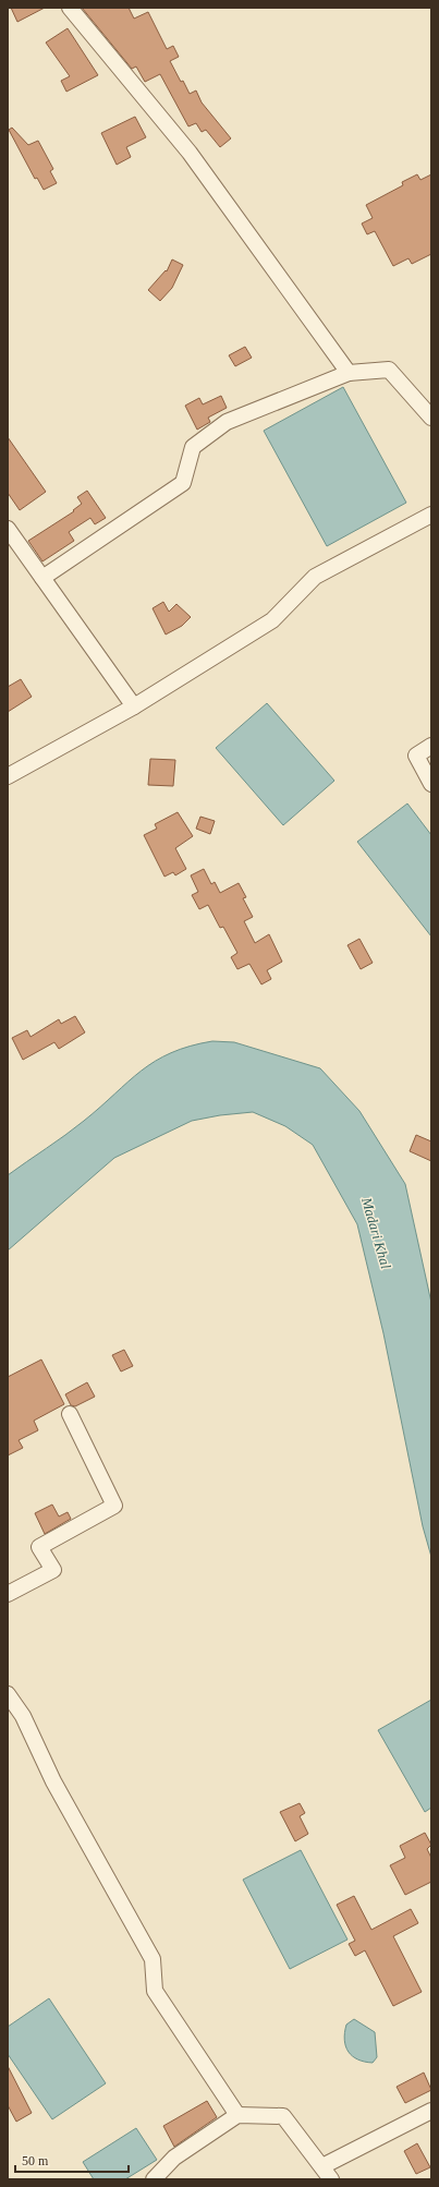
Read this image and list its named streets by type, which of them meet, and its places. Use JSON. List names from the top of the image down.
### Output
{
  "water": ["Madari Khal"],
  "scale_bar": "50 m"
}
